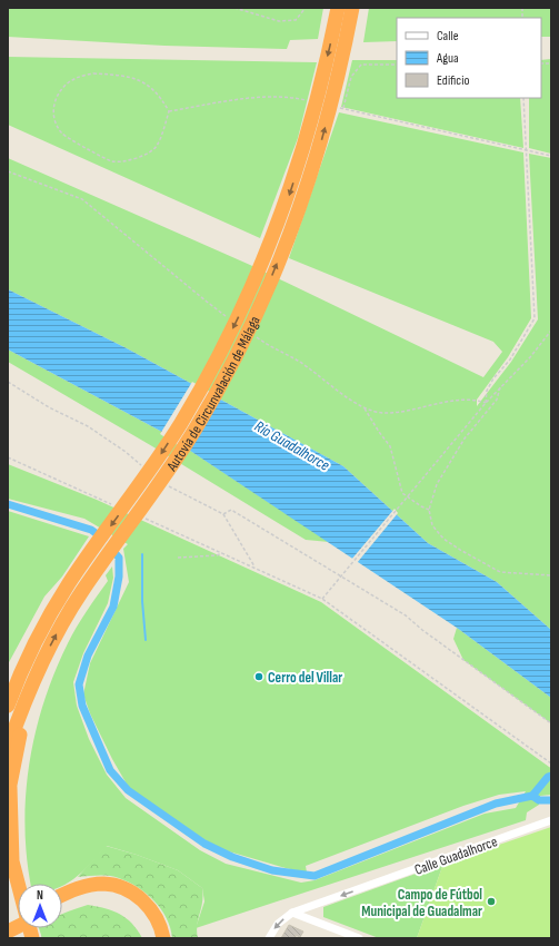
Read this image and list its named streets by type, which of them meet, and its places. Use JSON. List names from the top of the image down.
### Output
{
  "streets": {
    "highway": ["Autovía de Circunvalación de Málaga"],
    "street": ["Calle Guadalhorce"]
  },
  "one_way": ["Calle Guadalhorce"],
  "water": ["Río Guadalhorce"],
  "places": ["Cerro del Villar", "Campo de Fútbol Municipal de Guadalmar"],
  "legend": ["Calle", "Agua", "Edificio"],
  "north": "top"
}
